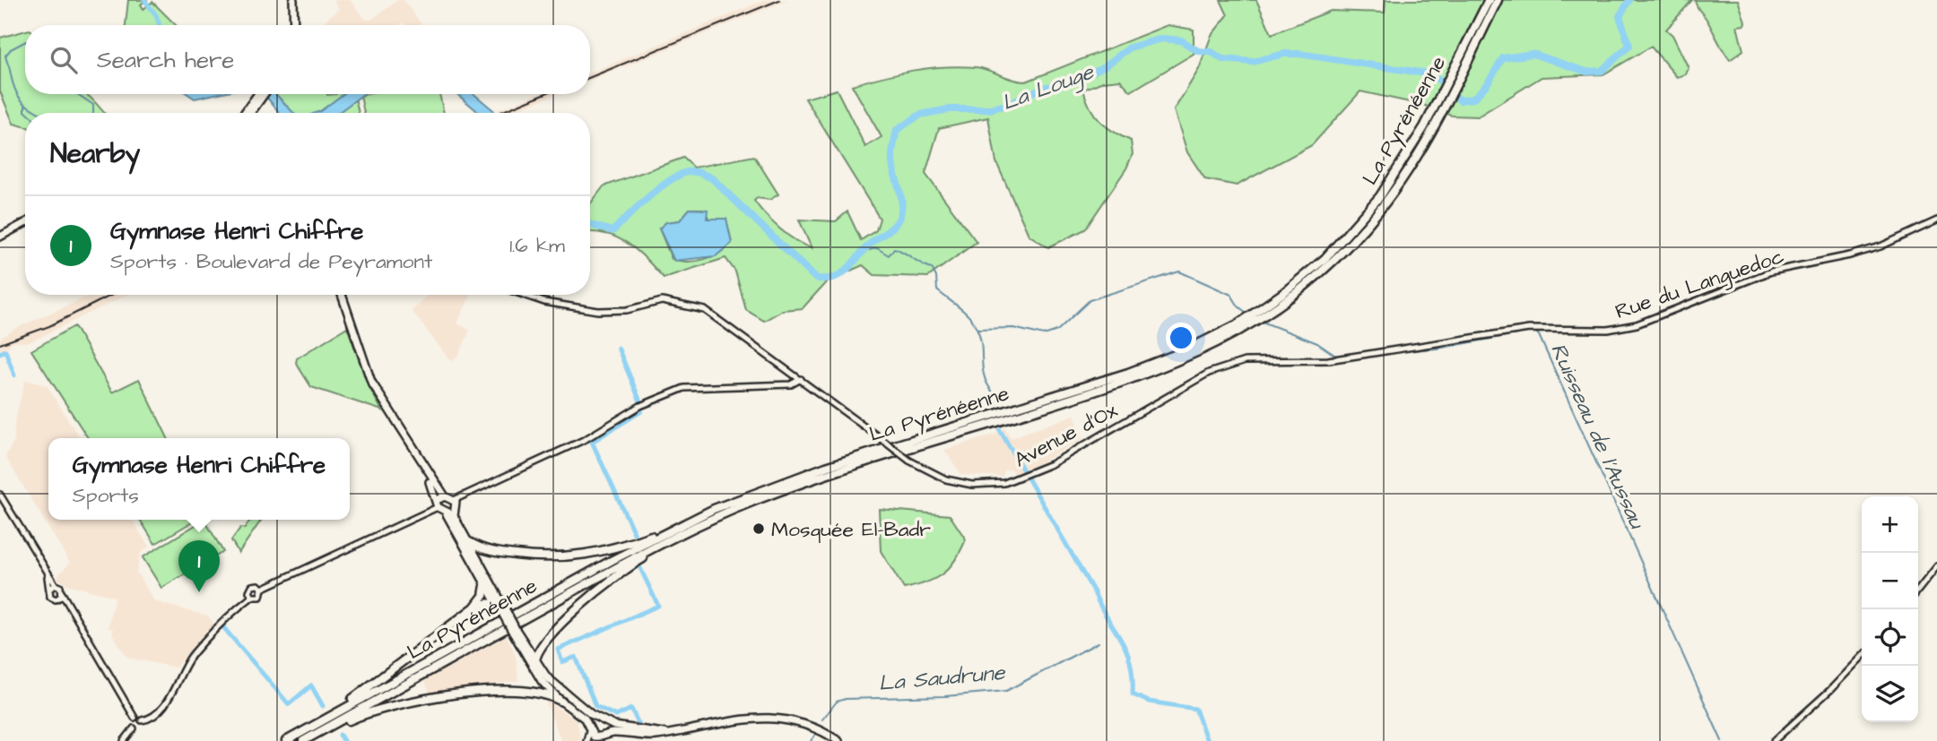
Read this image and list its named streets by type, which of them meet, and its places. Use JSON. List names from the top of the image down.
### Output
{
  "streets": {
    "highway": ["La Pyrénéenne"],
    "street": ["Rue du Languedoc", "Avenue d'Ox"]
  },
  "crossings": [
    ["Rue du Languedoc", "Avenue d'Ox"]
  ],
  "water": ["La Louge", "Ruisseau de l'Aussau", "La Saudrune"],
  "places": ["Mosquée El-Badr"],
  "page": {
    "search": "Search here",
    "heading": "Nearby",
    "list": [
      {
        "mark": "1",
        "name": "Gymnase Henri Chiffre",
        "note": "Sports · Boulevard de Peyramont",
        "value": "1.6 km"
      }
    ],
    "popup": ["Gymnase Henri Chiffre", "Sports"],
    "map_buttons": ["+", "−"],
    "pins": "1"
  }
}
